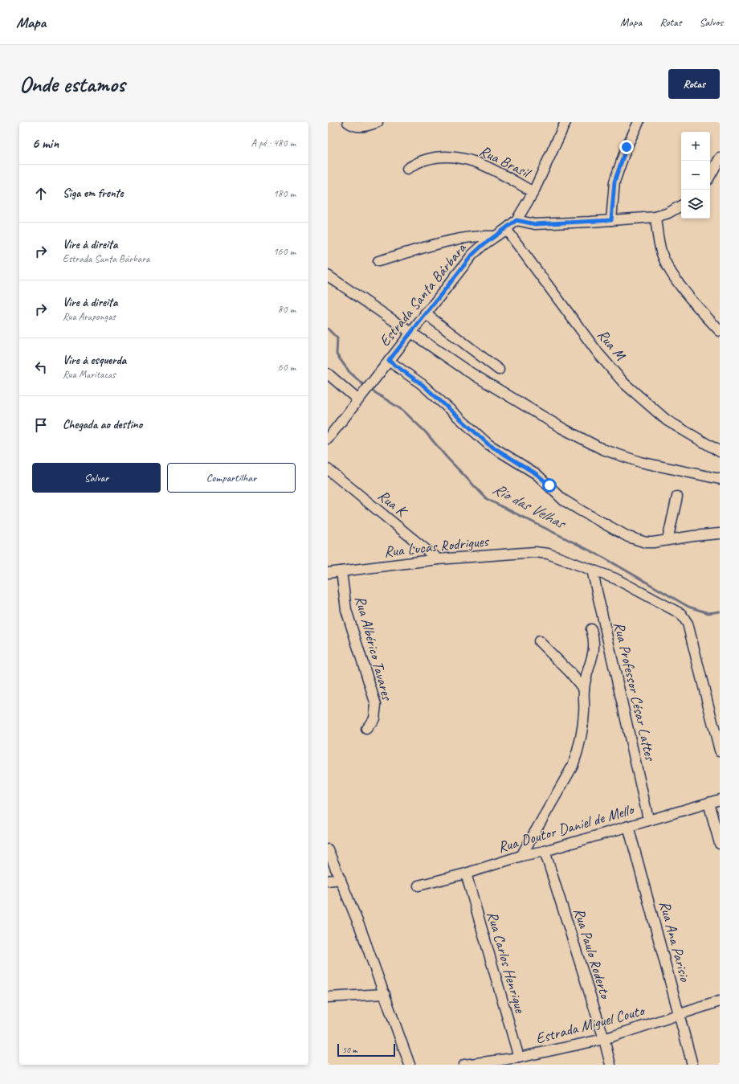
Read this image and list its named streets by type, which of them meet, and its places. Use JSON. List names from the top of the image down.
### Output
{
  "streets": {
    "street": [
      "Rua Brasil",
      "Estrada Santa Bárbara",
      "Rua M",
      "Rua K",
      "Rua Lucas Rodrigues",
      "Rua Albérico Tavares",
      "Rua Professor César Lattes",
      "Rua Doutor Daniel de Mello",
      "Rua Ana Parisio",
      "Rua Paulo Roderto",
      "Rua Carlos Henrique",
      "Estrada Miguel Couto"
    ]
  },
  "crossings": [
    ["Rua Brasil", "Estrada Santa Bárbara"],
    ["Estrada Santa Bárbara", "Rua M"],
    ["Rua K", "Rua Lucas Rodrigues"],
    ["Rua Lucas Rodrigues", "Rua Albérico Tavares"],
    ["Rua Lucas Rodrigues", "Rua Professor César Lattes"],
    ["Rua Professor César Lattes", "Rua Doutor Daniel de Mello"],
    ["Rua Doutor Daniel de Mello", "Rua Ana Parisio"],
    ["Rua Doutor Daniel de Mello", "Rua Paulo Roderto"],
    ["Rua Doutor Daniel de Mello", "Rua Carlos Henrique"],
    ["Rua Ana Parisio", "Estrada Miguel Couto"],
    ["Rua Paulo Roderto", "Estrada Miguel Couto"],
    ["Rua Carlos Henrique", "Estrada Miguel Couto"]
  ],
  "water": ["Rio das Velhas"],
  "scale_bar": "50 m",
  "page": {
    "header": "Mapa",
    "nav": ["Mapa", "Rotas", "Salvos"],
    "buttons": [
      "Rotas",
      ["Salvar", "Compartilhar"]
    ],
    "title": "Onde estamos",
    "heading": ["6 min", "A pé · 480 m"],
    "map_buttons": ["+", "−"],
    "list": [
      ["Siga em frente", "180 m"],
      ["Vire à direita", "Estrada Santa Bárbara", "160 m"],
      ["Vire à direita", "Rua Arapongas", "80 m"],
      ["Vire à esquerda", "Rua Maritacas", "60 m"],
      "Chegada ao destino"
    ],
    "scale": "50 m"
  }
}
